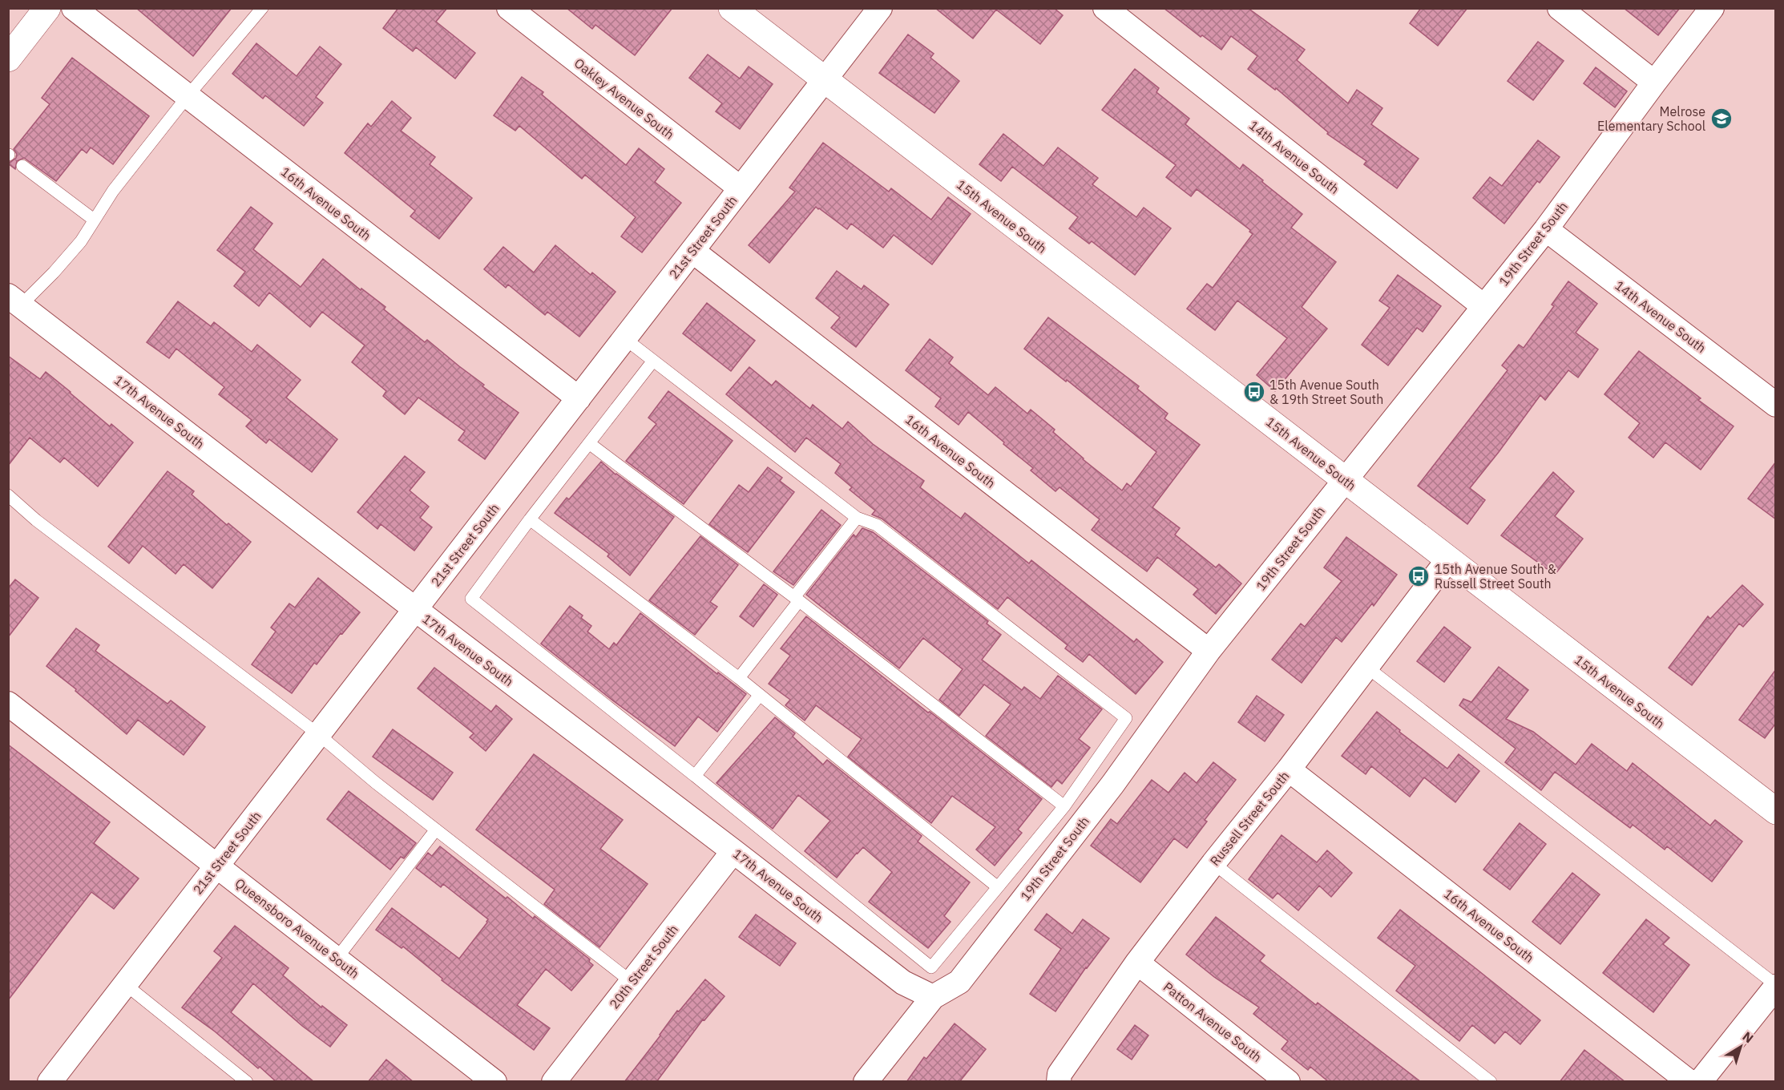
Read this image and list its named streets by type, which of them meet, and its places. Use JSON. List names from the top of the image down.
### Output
{
  "streets": {
    "street": [
      "Oakley Avenue South",
      "14th Avenue South",
      "16th Avenue South",
      "15th Avenue South",
      "21st Street South",
      "19th Street South",
      "17th Avenue South",
      "Russell Street South",
      "Queensboro Avenue South",
      "20th Street South",
      "Patton Avenue South"
    ]
  },
  "crossings": [
    ["Oakley Avenue South", "21st Street South"],
    ["14th Avenue South", "19th Street South"],
    ["16th Avenue South", "21st Street South"],
    ["16th Avenue South", "19th Street South"],
    ["16th Avenue South", "Russell Street South"],
    ["15th Avenue South", "21st Street South"],
    ["15th Avenue South", "19th Street South"],
    ["15th Avenue South", "Russell Street South"],
    ["21st Street South", "17th Avenue South"],
    ["21st Street South", "Queensboro Avenue South"],
    ["19th Street South", "17th Avenue South"],
    ["17th Avenue South", "20th Street South"],
    ["Russell Street South", "Patton Avenue South"]
  ],
  "places": {
    "school or university": ["Melrose Elementary School"],
    "bus stop": ["15th Avenue South & 19th Street South", "15th Avenue South & Russell Street South"]
  },
  "north": "top right"
}
